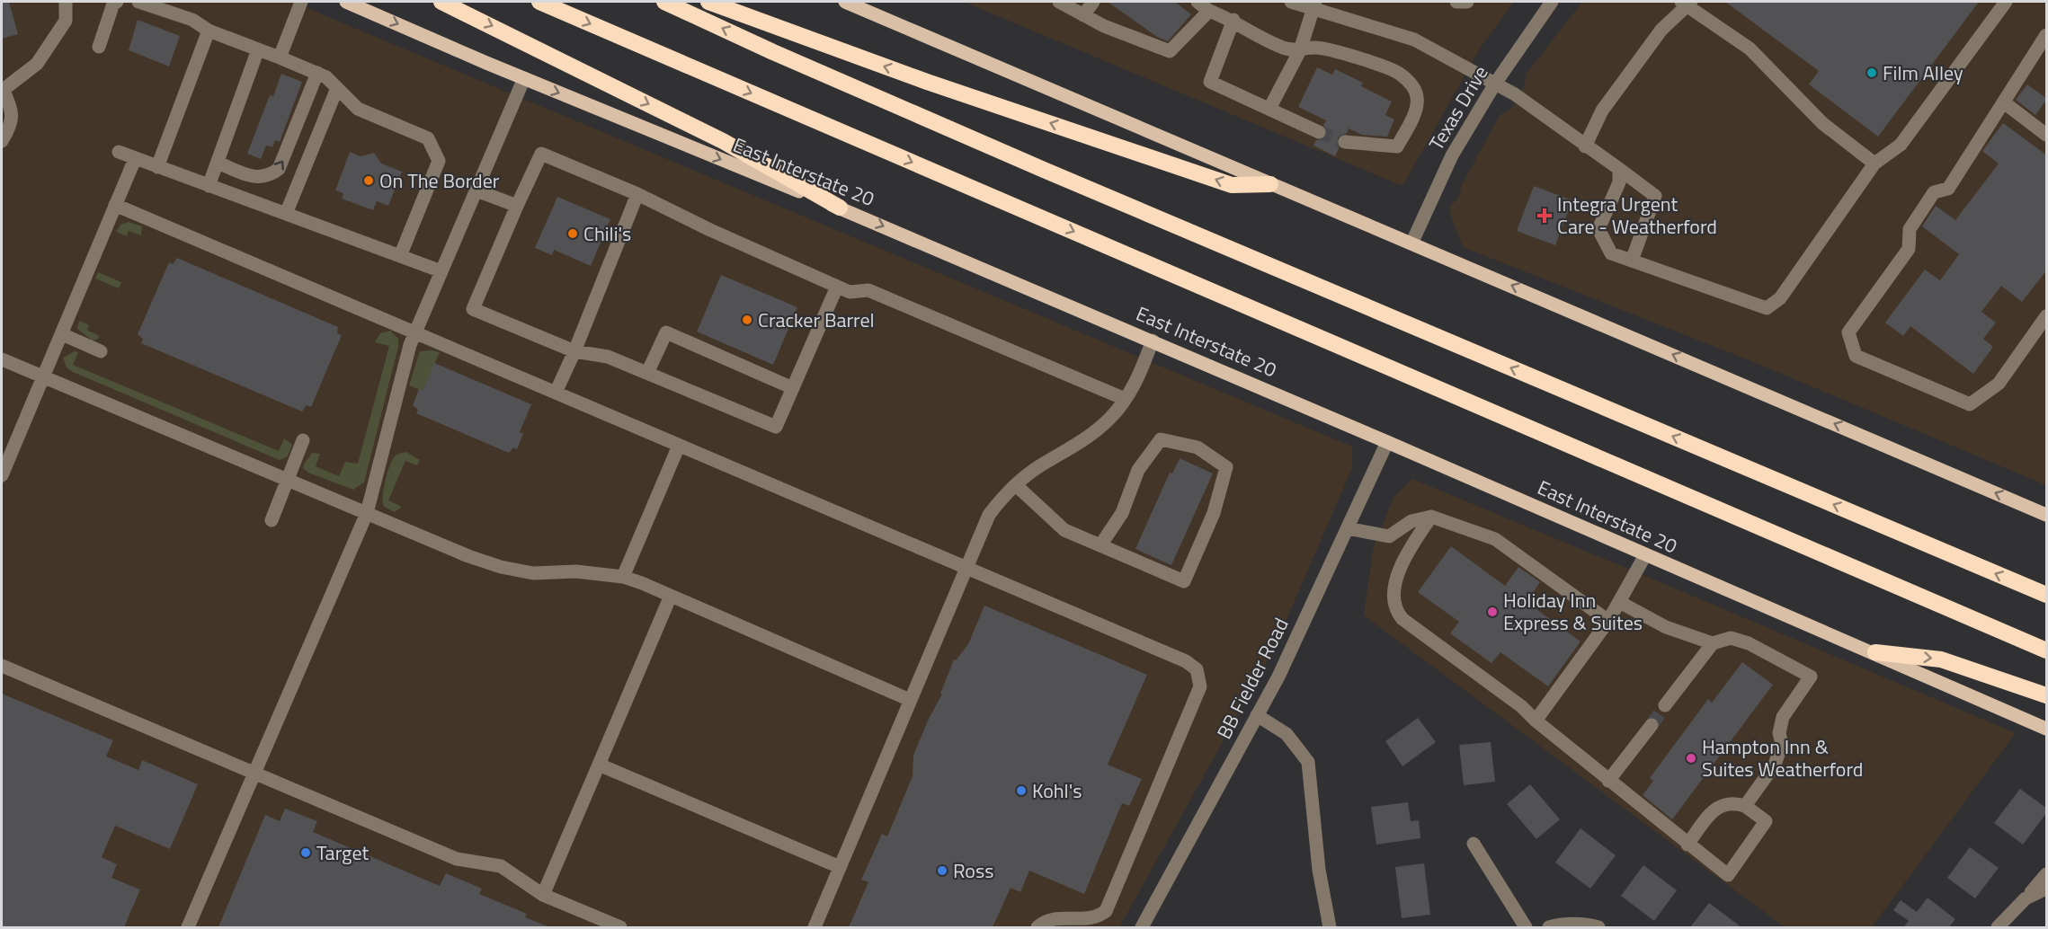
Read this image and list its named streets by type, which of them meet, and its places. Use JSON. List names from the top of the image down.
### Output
{
  "streets": {
    "main road": ["East Interstate 20"],
    "street": ["Texas Drive", "BB Fielder Road"]
  },
  "crossings": [
    ["East Interstate 20", "BB Fielder Road"]
  ],
  "one_way": ["East Interstate 20"],
  "places": {
    "other": [
      "Film Alley",
      "On The Border",
      "Chili's",
      "Cracker Barrel",
      "Holiday Inn Express & Suites",
      "Hampton Inn & Suites Weatherford",
      "Kohl's",
      "Target",
      "Ross"
    ],
    "health": ["Integra Urgent Care - Weatherford"]
  }
}
